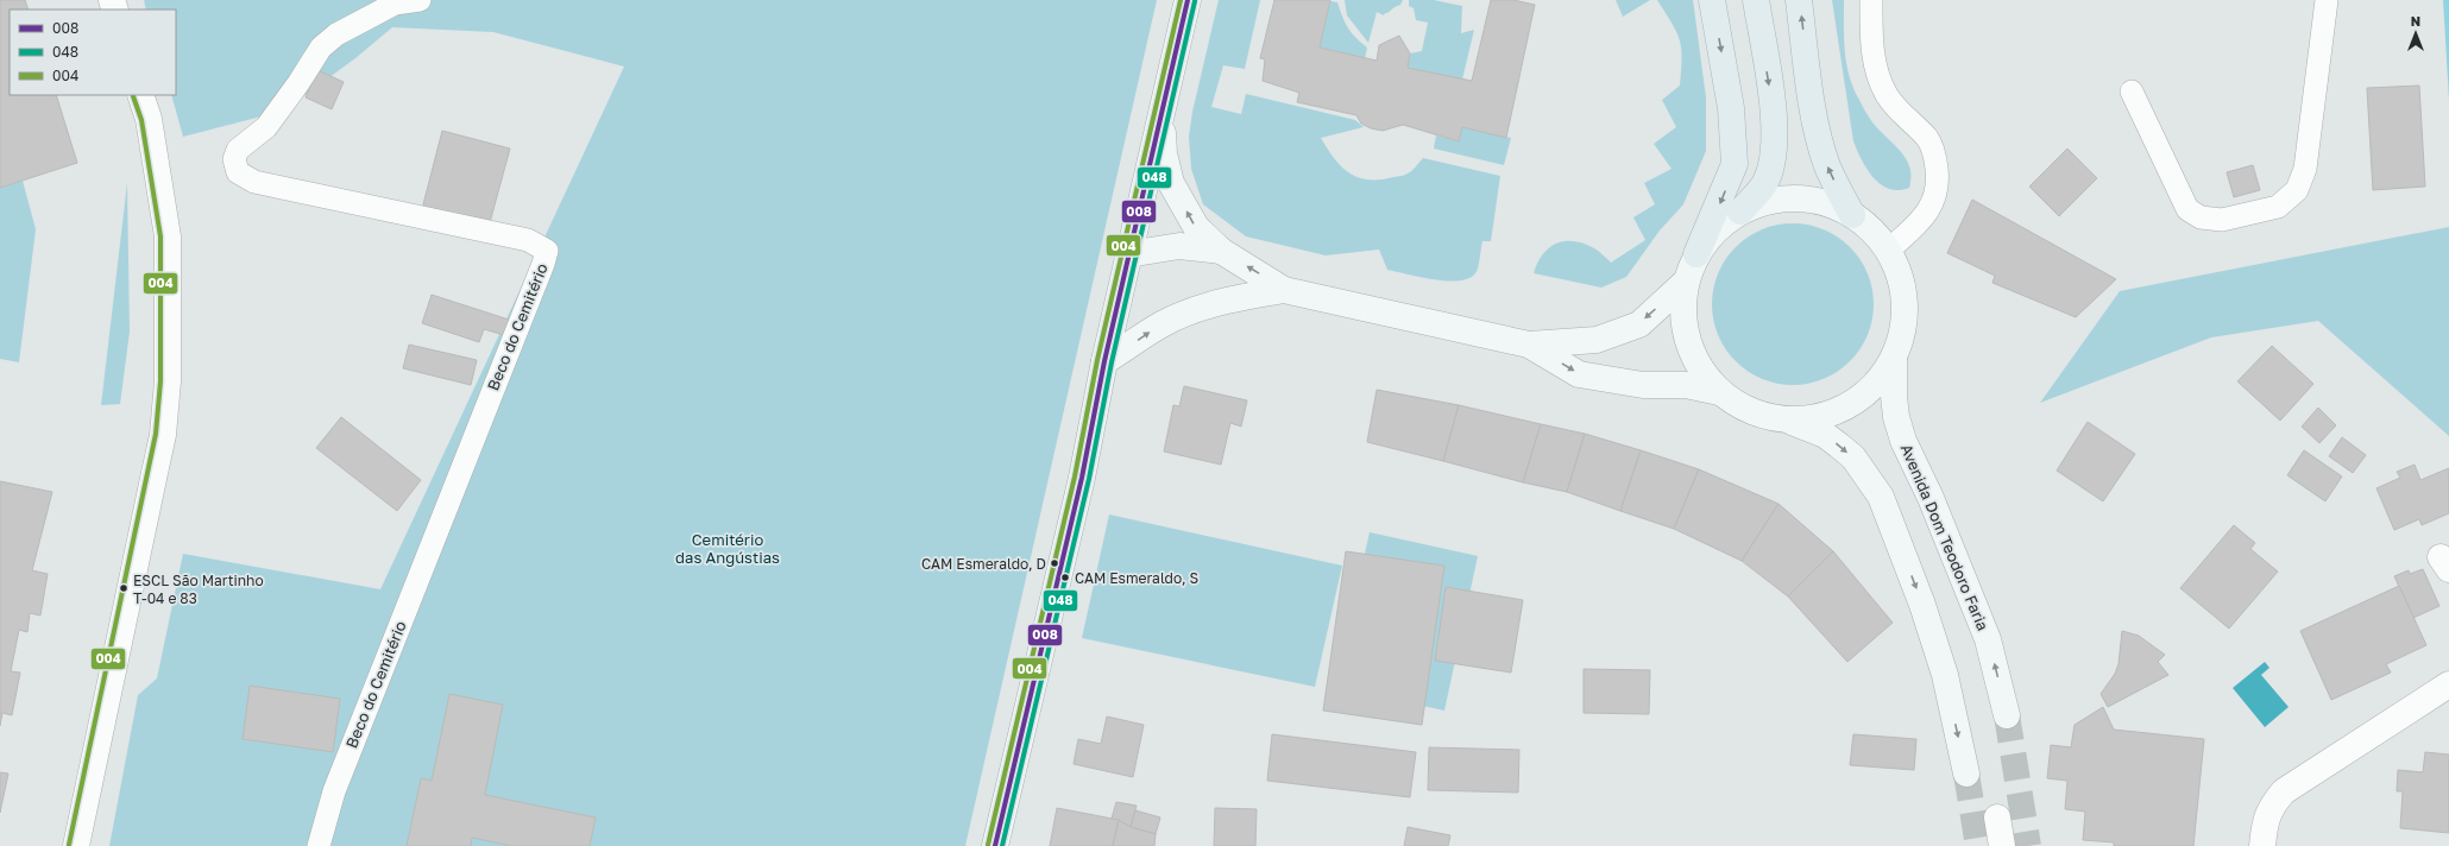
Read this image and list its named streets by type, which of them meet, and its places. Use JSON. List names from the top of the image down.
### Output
{
  "streets": {
    "main road": ["Avenida Dom Teodoro Faria"],
    "lane": ["Beco do Cemitério"]
  },
  "parks": ["Cemitério das Angústias"],
  "places": ["CAM Esmeraldo, D", "CAM Esmeraldo, S", "ESCL São Martinho T-04 e 83"],
  "lines": ["transit line 008", "transit line 004", "transit line 048"],
  "legend": ["008", "048", "004"],
  "north": "top"
}
